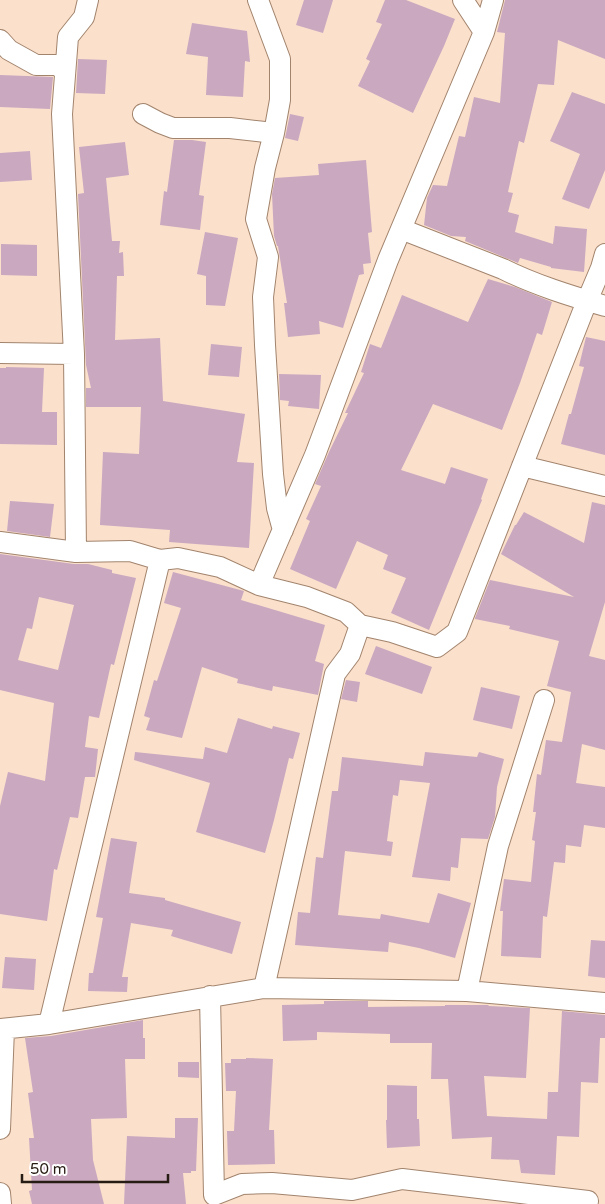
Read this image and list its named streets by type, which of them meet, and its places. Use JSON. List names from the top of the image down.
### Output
{
  "scale_bar": "50 m"
}
